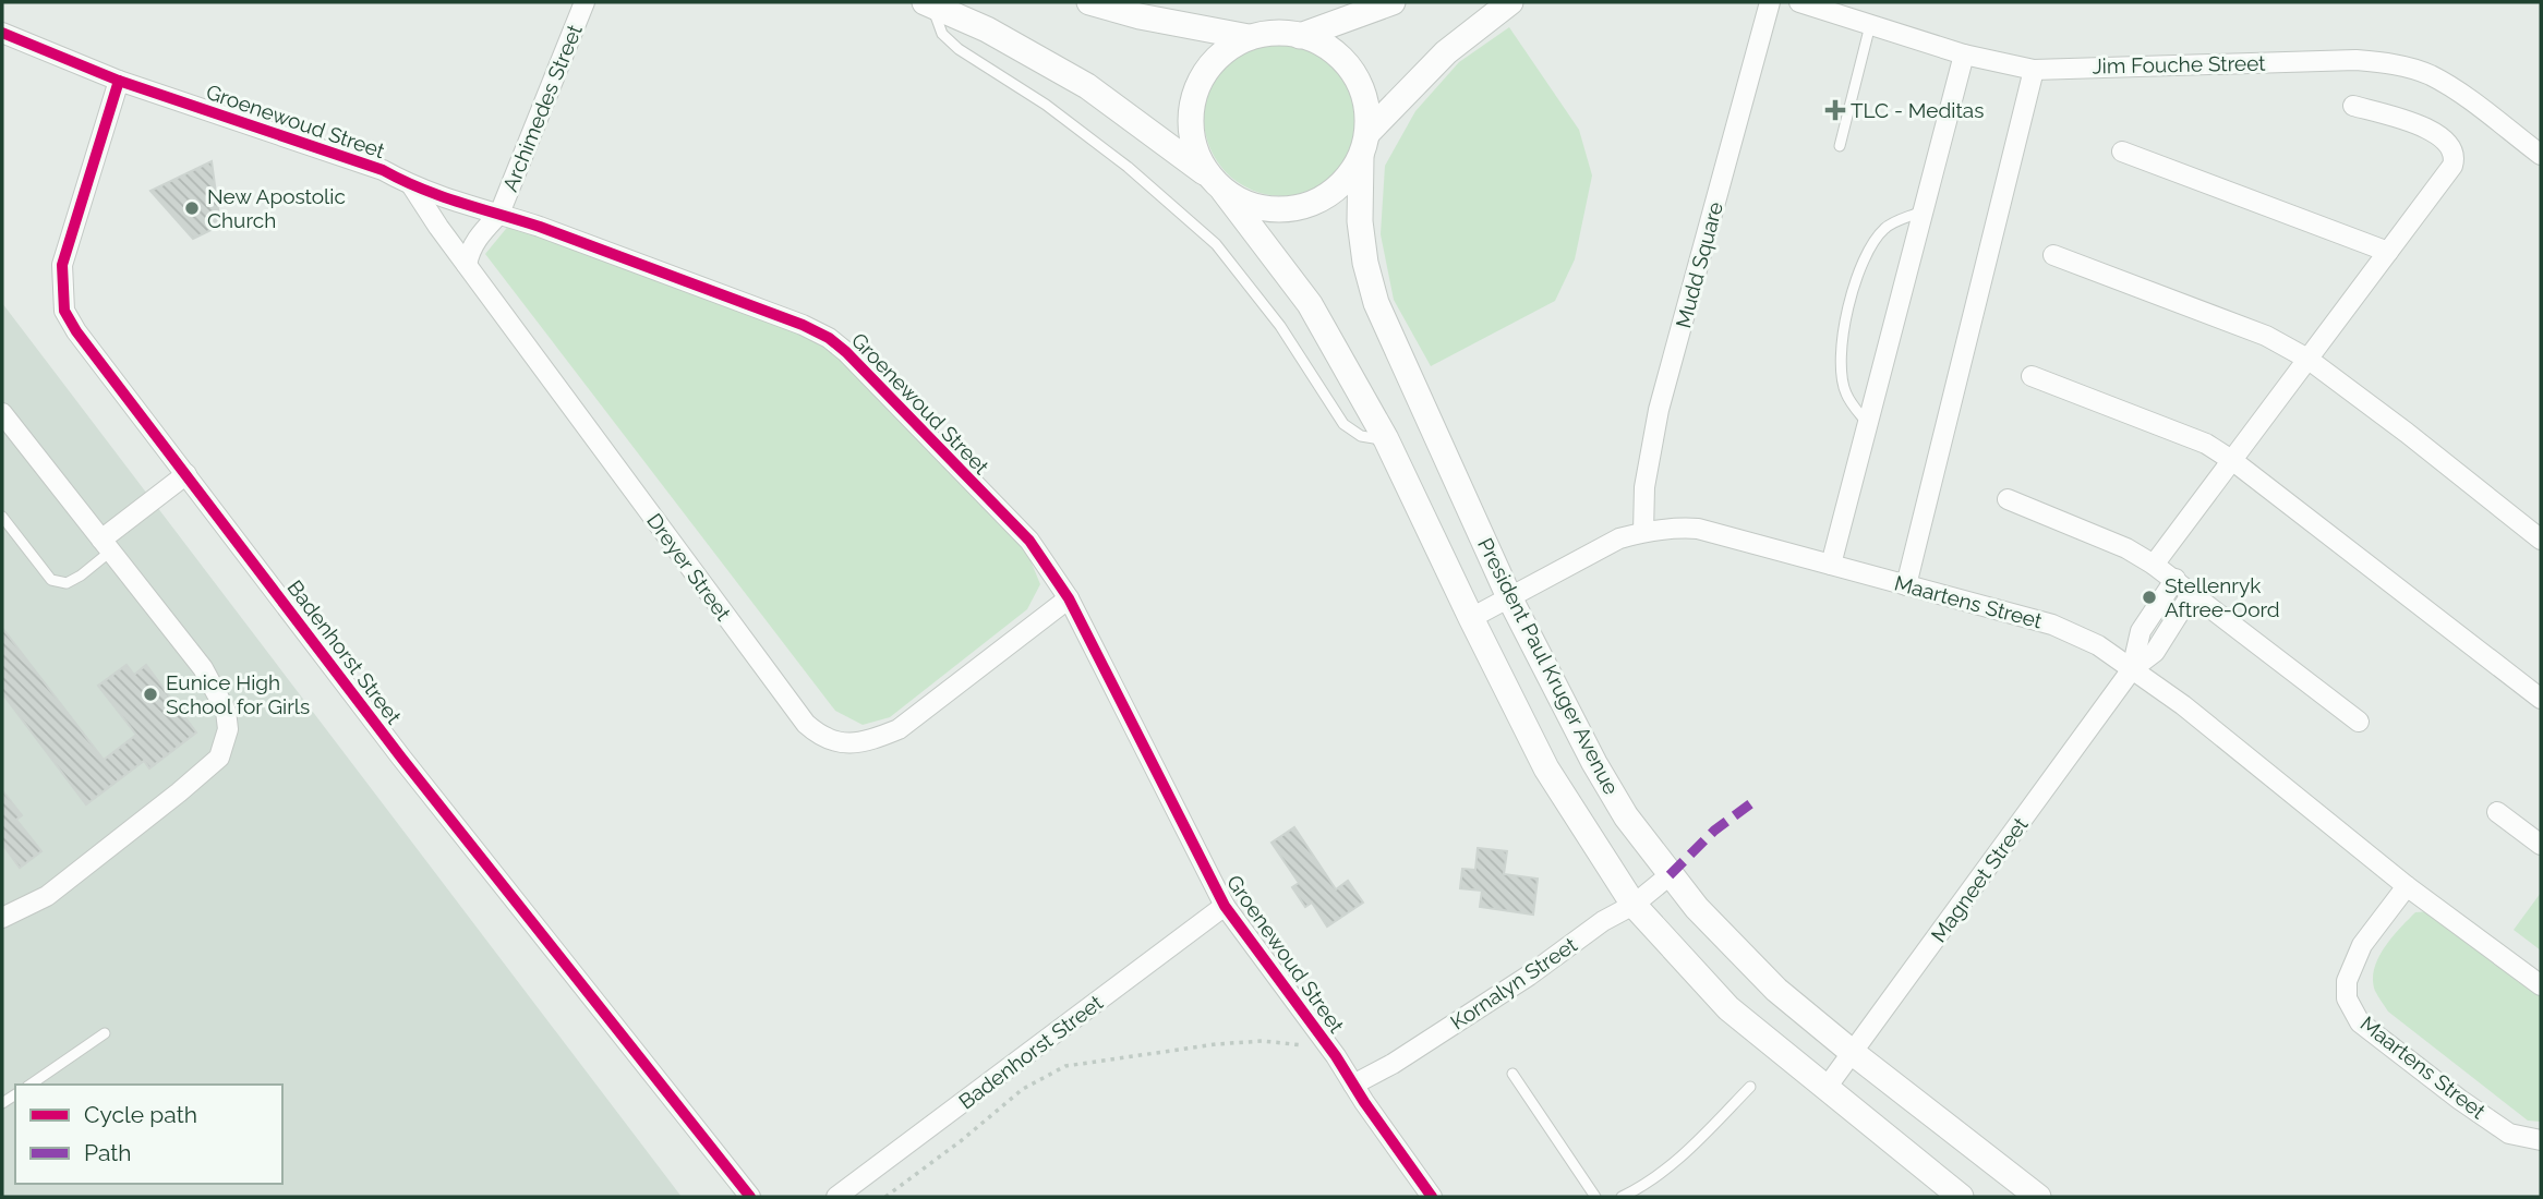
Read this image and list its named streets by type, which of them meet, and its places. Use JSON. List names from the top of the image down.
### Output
{
  "streets": {
    "street": [
      "Jim Fouche Street",
      "Archimedes Street",
      "Groenewoud Street",
      "Mudd Square",
      "Dreyer Street",
      "Maartens Street",
      "Badenhorst Street",
      "President Paul Kruger Avenue",
      "Magneet Street",
      "Kornalyn Street"
    ]
  },
  "crossings": [
    ["Archimedes Street", "Groenewoud Street"],
    ["Archimedes Street", "Dreyer Street"],
    ["Groenewoud Street", "Dreyer Street"],
    ["Groenewoud Street", "Badenhorst Street"],
    ["Groenewoud Street", "Kornalyn Street"],
    ["Mudd Square", "Maartens Street"],
    ["Maartens Street", "President Paul Kruger Avenue"],
    ["Maartens Street", "Magneet Street"],
    ["President Paul Kruger Avenue", "Magneet Street"],
    ["President Paul Kruger Avenue", "Kornalyn Street"]
  ],
  "places": {
    "health": ["TLC - Meditas"],
    "other": ["New Apostolic Church", "Stellenryk Aftree-Oord", "Eunice High School for Girls"]
  },
  "legend": ["Cycle path", "Path"]
}
